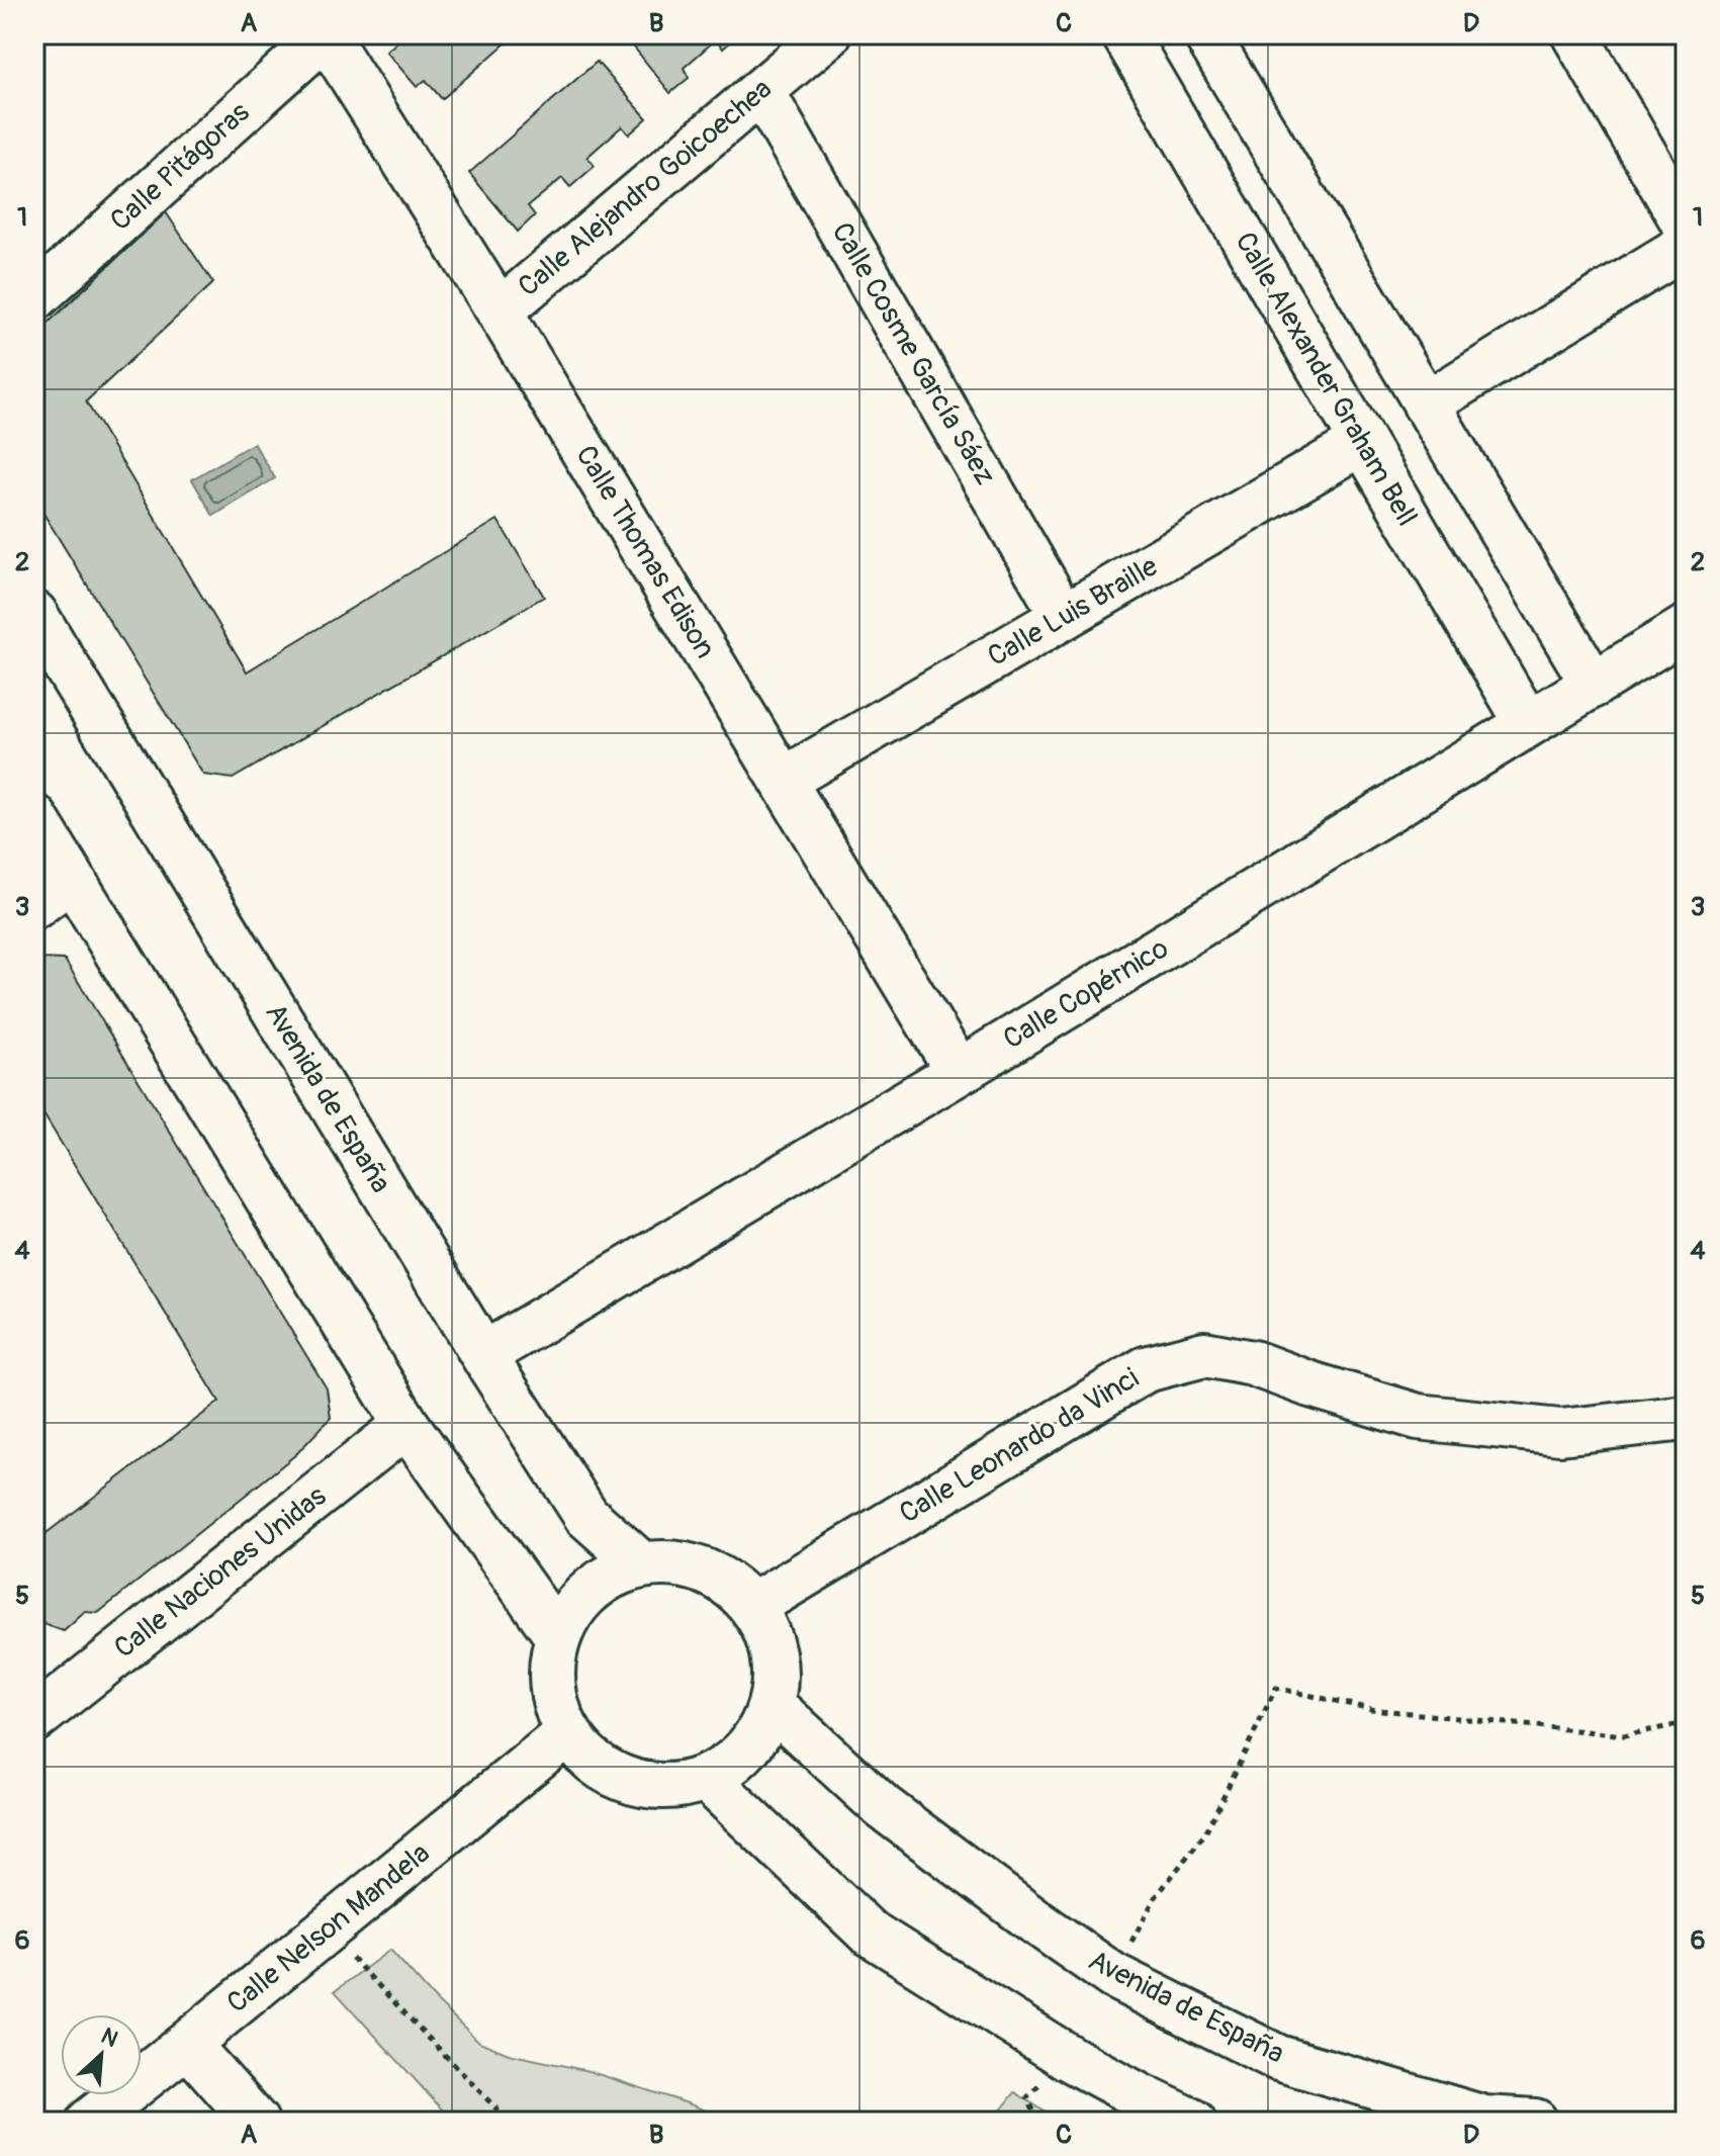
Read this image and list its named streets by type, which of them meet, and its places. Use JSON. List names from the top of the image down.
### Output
{
  "streets": {
    "street": [
      "Calle Pitágoras",
      "Calle Alejandro Goicoechea",
      "Calle Cosme García Sáez",
      "Calle Alexander Graham Bell",
      "Calle Thomas Edison",
      "Calle Luis Braille",
      "Calle Copérnico",
      "Avenida de España",
      "Calle Leonardo da Vinci",
      "Calle Naciones Unidas",
      "Calle Nelson Mandela"
    ]
  },
  "crossings": [
    ["Calle Pitágoras", "Calle Thomas Edison"],
    ["Calle Alejandro Goicoechea", "Calle Cosme García Sáez"],
    ["Calle Alejandro Goicoechea", "Calle Thomas Edison"],
    ["Calle Cosme García Sáez", "Calle Luis Braille"],
    ["Calle Alexander Graham Bell", "Calle Luis Braille"],
    ["Calle Alexander Graham Bell", "Calle Copérnico"],
    ["Calle Thomas Edison", "Calle Luis Braille"],
    ["Calle Thomas Edison", "Calle Copérnico"],
    ["Calle Copérnico", "Avenida de España"],
    ["Avenida de España", "Calle Leonardo da Vinci"],
    ["Avenida de España", "Calle Nelson Mandela"],
    ["Calle Leonardo da Vinci", "Calle Nelson Mandela"]
  ],
  "north": "top right",
  "grid": {
    "columns": [
      "A",
      "B",
      "C",
      "D"
    ],
    "rows": [
      "1",
      "2",
      "3",
      "4",
      "5",
      "6"
    ]
  }
}
